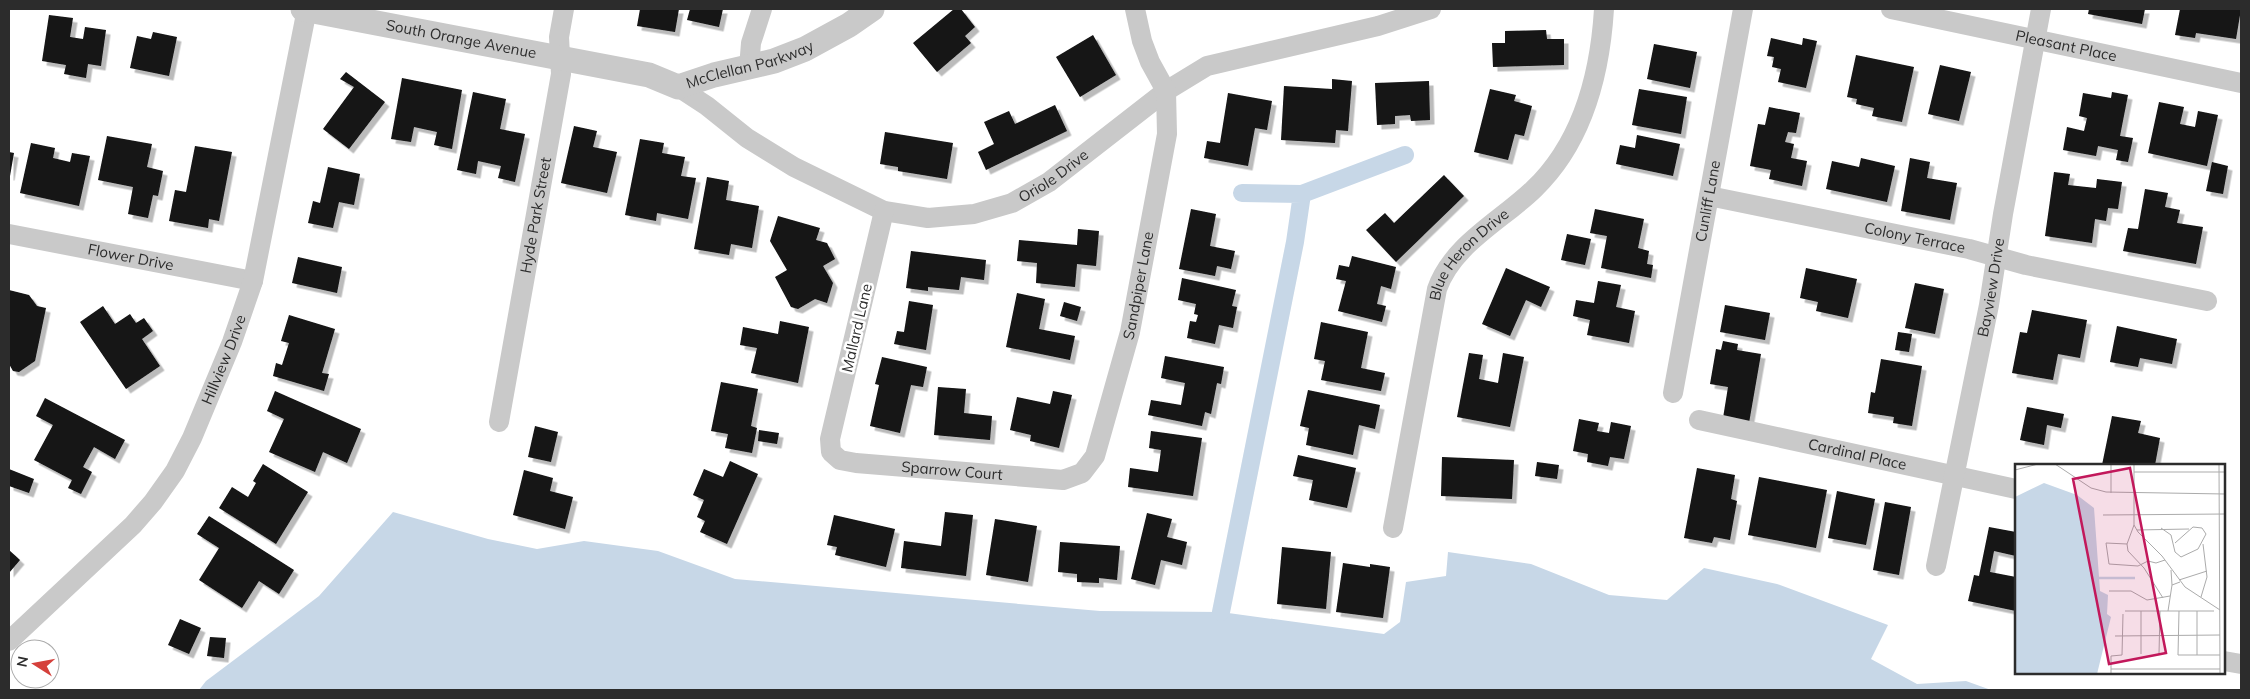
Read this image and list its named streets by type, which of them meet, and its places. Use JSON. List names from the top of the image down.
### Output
{
  "streets": {
    "street": [
      "South Orange Avenue",
      "Pleasant Place",
      "McClellan Parkway",
      "Oriole Drive",
      "Cunliff Lane",
      "Hyde Park Street",
      "Colony Terrace",
      "Flower Drive",
      "Blue Heron Drive",
      "Sandpiper Lane",
      "Bayview Drive",
      "Mallard Lane",
      "Hillview Drive",
      "Cardinal Place",
      "Sparrow Court"
    ]
  },
  "crossings": [
    ["South Orange Avenue", "McClellan Parkway"],
    ["South Orange Avenue", "Hyde Park Street"],
    ["South Orange Avenue", "Hillview Drive"],
    ["Pleasant Place", "Bayview Drive"],
    ["McClellan Parkway", "Oriole Drive"],
    ["McClellan Parkway", "Hyde Park Street"],
    ["Oriole Drive", "Sandpiper Lane"],
    ["Oriole Drive", "Mallard Lane"],
    ["Cunliff Lane", "Colony Terrace"],
    ["Colony Terrace", "Bayview Drive"],
    ["Flower Drive", "Hillview Drive"],
    ["Sandpiper Lane", "Sparrow Court"],
    ["Bayview Drive", "Cardinal Place"],
    ["Mallard Lane", "Sparrow Court"]
  ],
  "north": "left"
}
